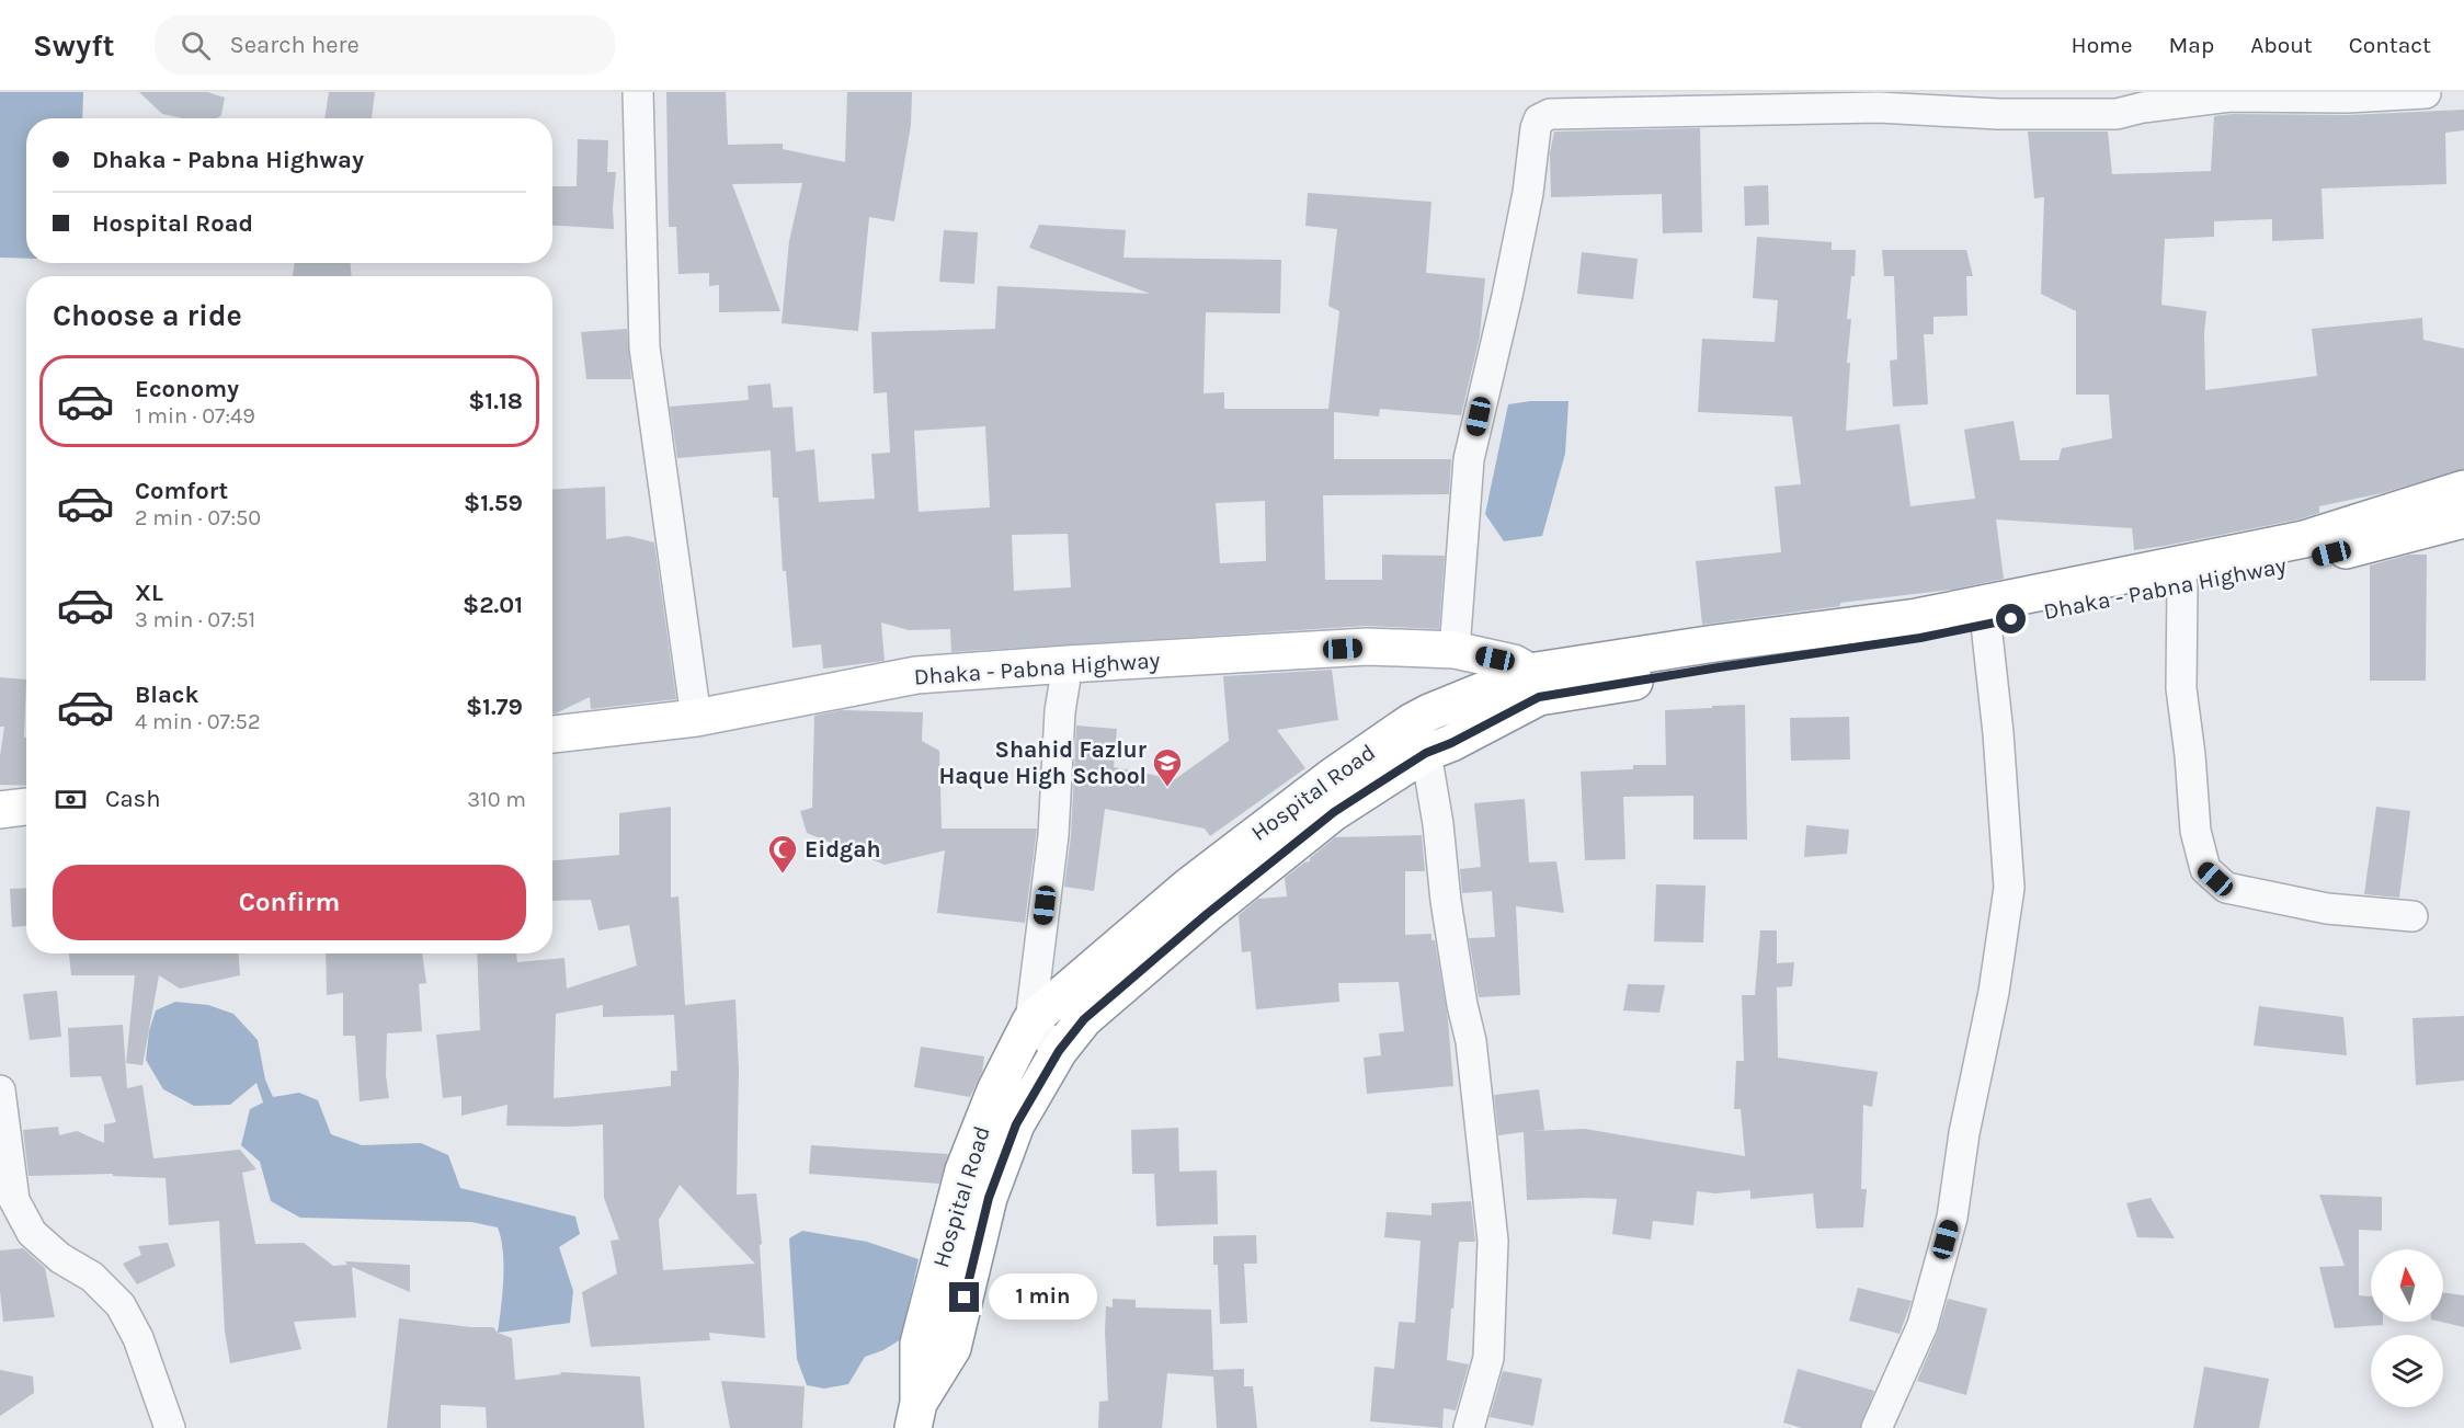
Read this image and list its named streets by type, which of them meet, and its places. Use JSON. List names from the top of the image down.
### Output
{
  "streets": {
    "main road": ["Dhaka - Pabna Highway", "Hospital Road"]
  },
  "crossings": [
    ["Dhaka - Pabna Highway", "Hospital Road"]
  ],
  "places": {
    "school or university": ["Shahid Fazlur Haque High School"],
    "mosque": ["Eidgah"]
  },
  "north": "top",
  "page": {
    "header": "Swyft",
    "search": "Search here",
    "nav": [
      "Home",
      "Map",
      "About",
      "Contact"
    ],
    "banner": ["Dhaka - Pabna Highway", "Hospital Road"],
    "heading": "Choose a ride",
    "list": [
      {
        "name": "Economy",
        "note": "1 min · 07:49",
        "value": "$1.18"
      },
      {
        "name": "Comfort",
        "note": "2 min · 07:50",
        "value": "$1.59"
      },
      {
        "name": "XL",
        "note": "3 min · 07:51",
        "value": "$2.01"
      },
      {
        "name": "Black",
        "note": "4 min · 07:52",
        "value": "$1.79"
      }
    ],
    "pay": ["Cash", "310 m"],
    "buttons": "Confirm",
    "bubble": "1 min"
  }
}
